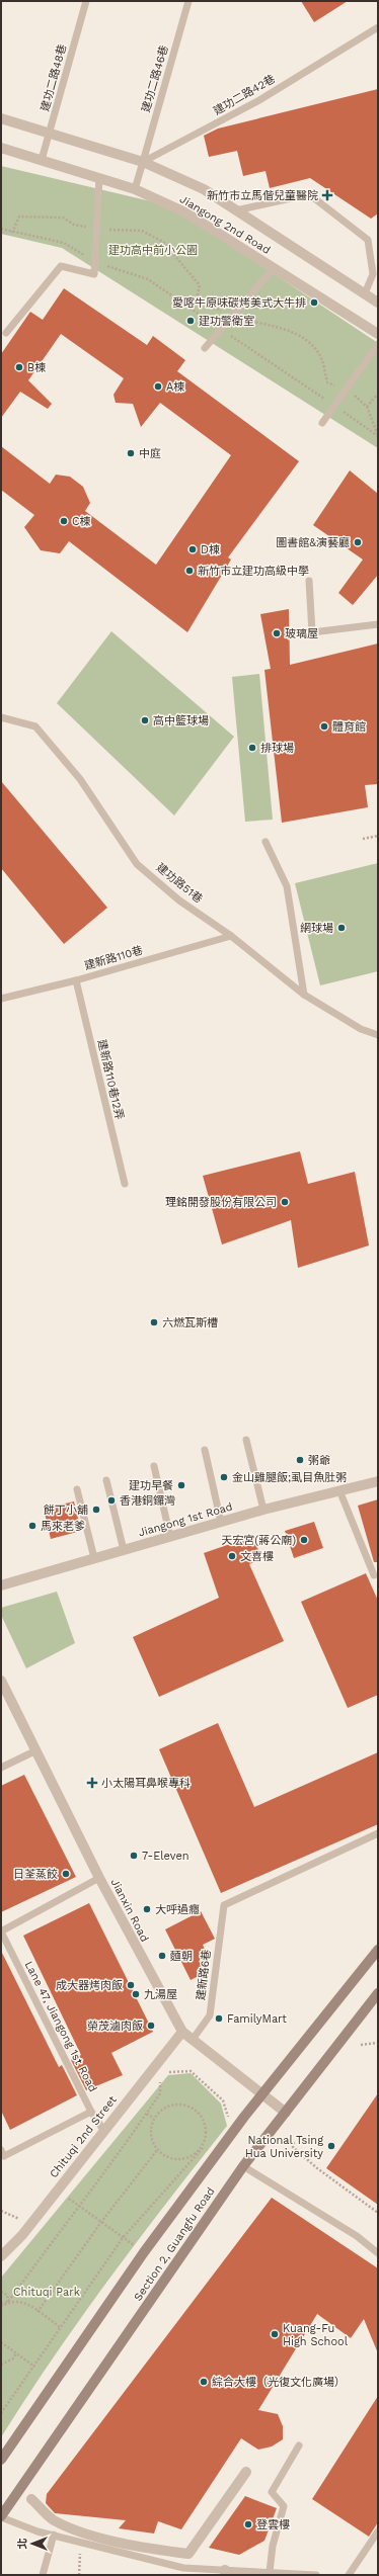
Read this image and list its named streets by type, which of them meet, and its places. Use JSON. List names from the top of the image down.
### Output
{
  "streets": {
    "main road": ["Section 2, Guangfu Road"],
    "street": [
      "Jiangong 2nd Road",
      "Jiangong 1st Road",
      "Jianxin Road",
      "Chituqi 2nd Street"
    ],
    "lane": [
      "建功二路48巷",
      "建功二路46巷",
      "建功二路42巷",
      "建功路51巷",
      "建新路110巷",
      "建新路110巷12弄",
      "建新路6巷",
      "Lane 47, Jiangong 1st Road"
    ]
  },
  "crossings": [
    ["建功二路48巷", "Jiangong 2nd Road"],
    ["建功二路46巷", "建功二路42巷"],
    ["建功二路46巷", "Jiangong 2nd Road"],
    ["建功二路42巷", "Jiangong 2nd Road"],
    ["建功路51巷", "建新路110巷"],
    ["建新路110巷", "建新路110巷12弄"],
    ["Jianxin Road", "建新路6巷"],
    ["Jianxin Road", "Chituqi 2nd Street"],
    ["Jianxin Road", "Section 2, Guangfu Road"],
    ["Lane 47, Jiangong 1st Road", "Chituqi 2nd Street"]
  ],
  "parks": ["建功高中前小公園", "Chituqi Park"],
  "places": {
    "health": ["新竹市立馬偕兒童醫院", "小太陽耳鼻喉專科"],
    "other": [
      "愛喀牛原味碳烤美式大牛排",
      "建功警衛室",
      "B棟",
      "A棟",
      "中庭",
      "C棟",
      "圖書館&演藝廳",
      "D棟",
      "新竹市立建功高級中學",
      "玻璃屋",
      "高中籃球場",
      "體育館",
      "排球場",
      "網球場",
      "理銘開發股份有限公司",
      "六燃瓦斯槽",
      "粥爺",
      "金山雞腿飯;虱目魚肚粥",
      "建功早餐",
      "香港銅鑼灣",
      "餅丁小舖",
      "馬來老爹",
      "天宏宮(蔣公廟)",
      "文喜樓",
      "7-Eleven",
      "日荃蒸餃",
      "大呼過癮",
      "麵朝",
      "成大器烤肉飯",
      "九湯屋",
      "FamilyMart",
      "榮茂滷肉飯",
      "National Tsing Hua University",
      "Kuang-Fu High School",
      "綜合大樓（光復文化廣場）",
      "登雲樓"
    ]
  },
  "north": "left"
}
